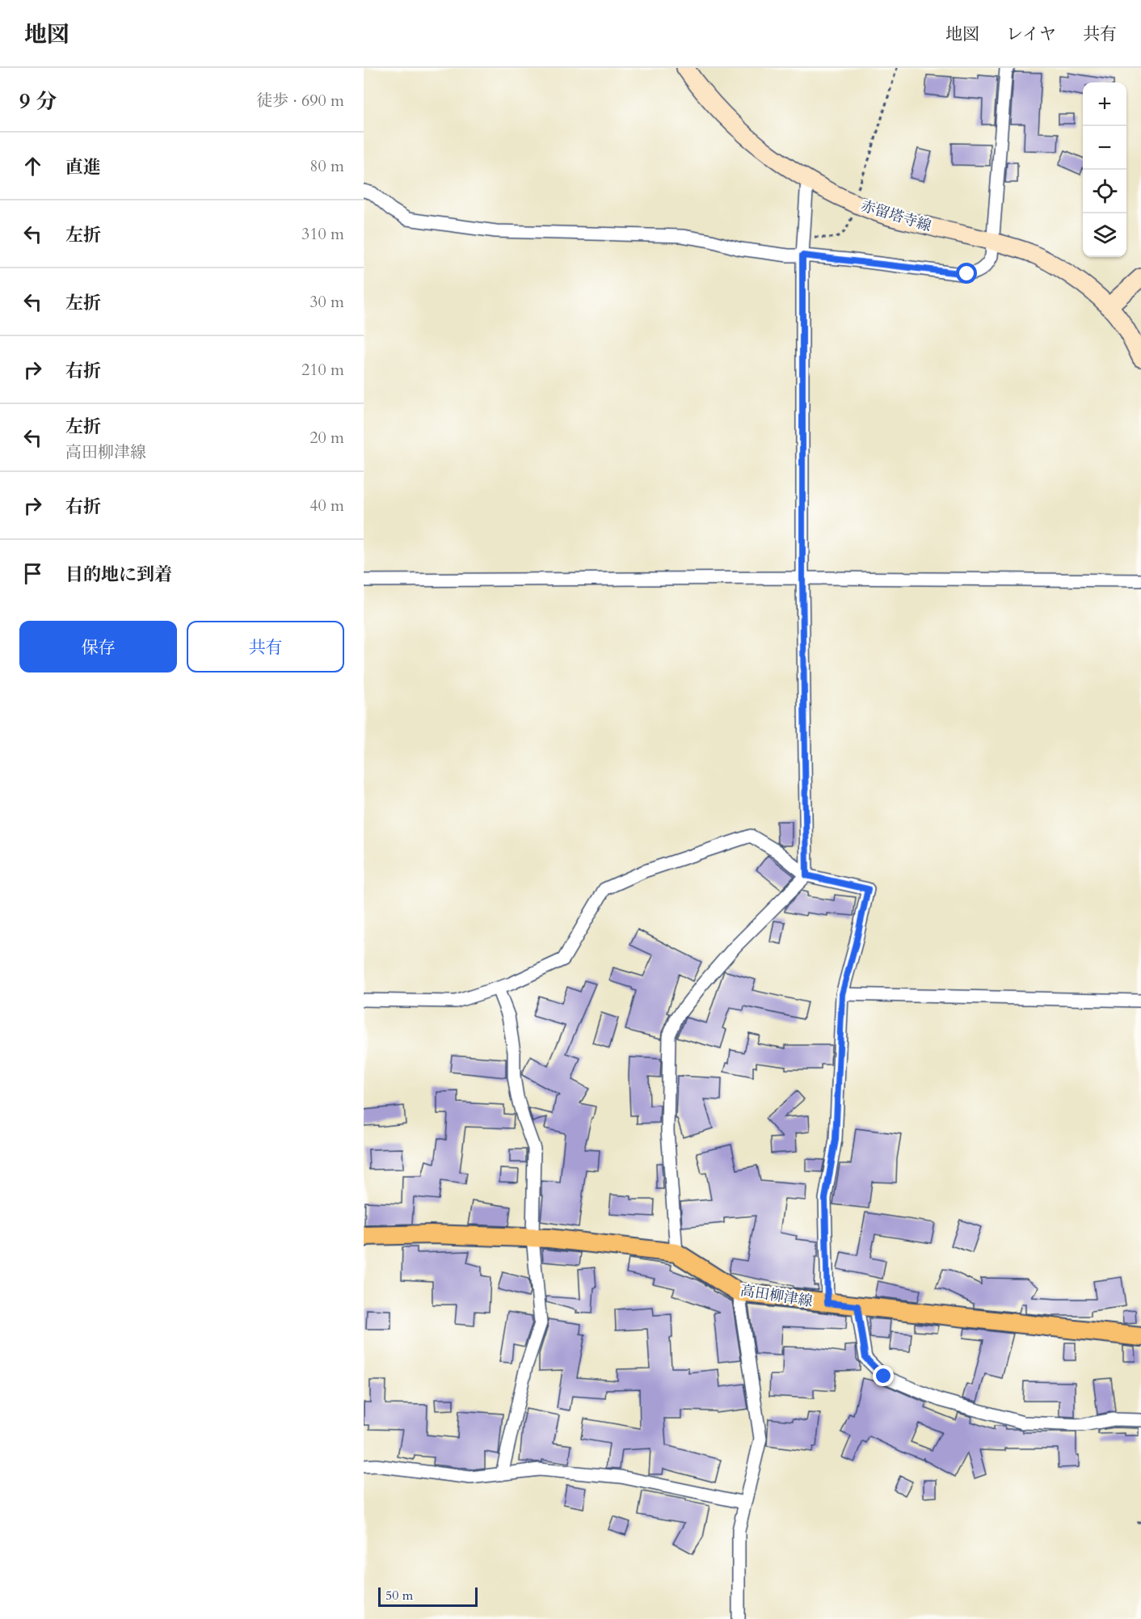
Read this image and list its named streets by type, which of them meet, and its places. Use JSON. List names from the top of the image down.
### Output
{
  "streets": {
    "main road": ["赤留塔寺線", "高田柳津線"]
  },
  "scale_bar": "50 m",
  "page": {
    "header": "地図",
    "nav": ["地図", "レイヤ", "共有"],
    "heading": ["9 分", "徒歩 · 690 m"],
    "map_buttons": ["+", "−"],
    "list": [
      ["直進", "80 m"],
      ["左折", "310 m"],
      ["左折", "30 m"],
      ["右折", "210 m"],
      ["左折", "高田柳津線", "20 m"],
      ["右折", "40 m"],
      "目的地に到着"
    ],
    "buttons": ["保存", "共有"],
    "scale": "50 m"
  }
}
